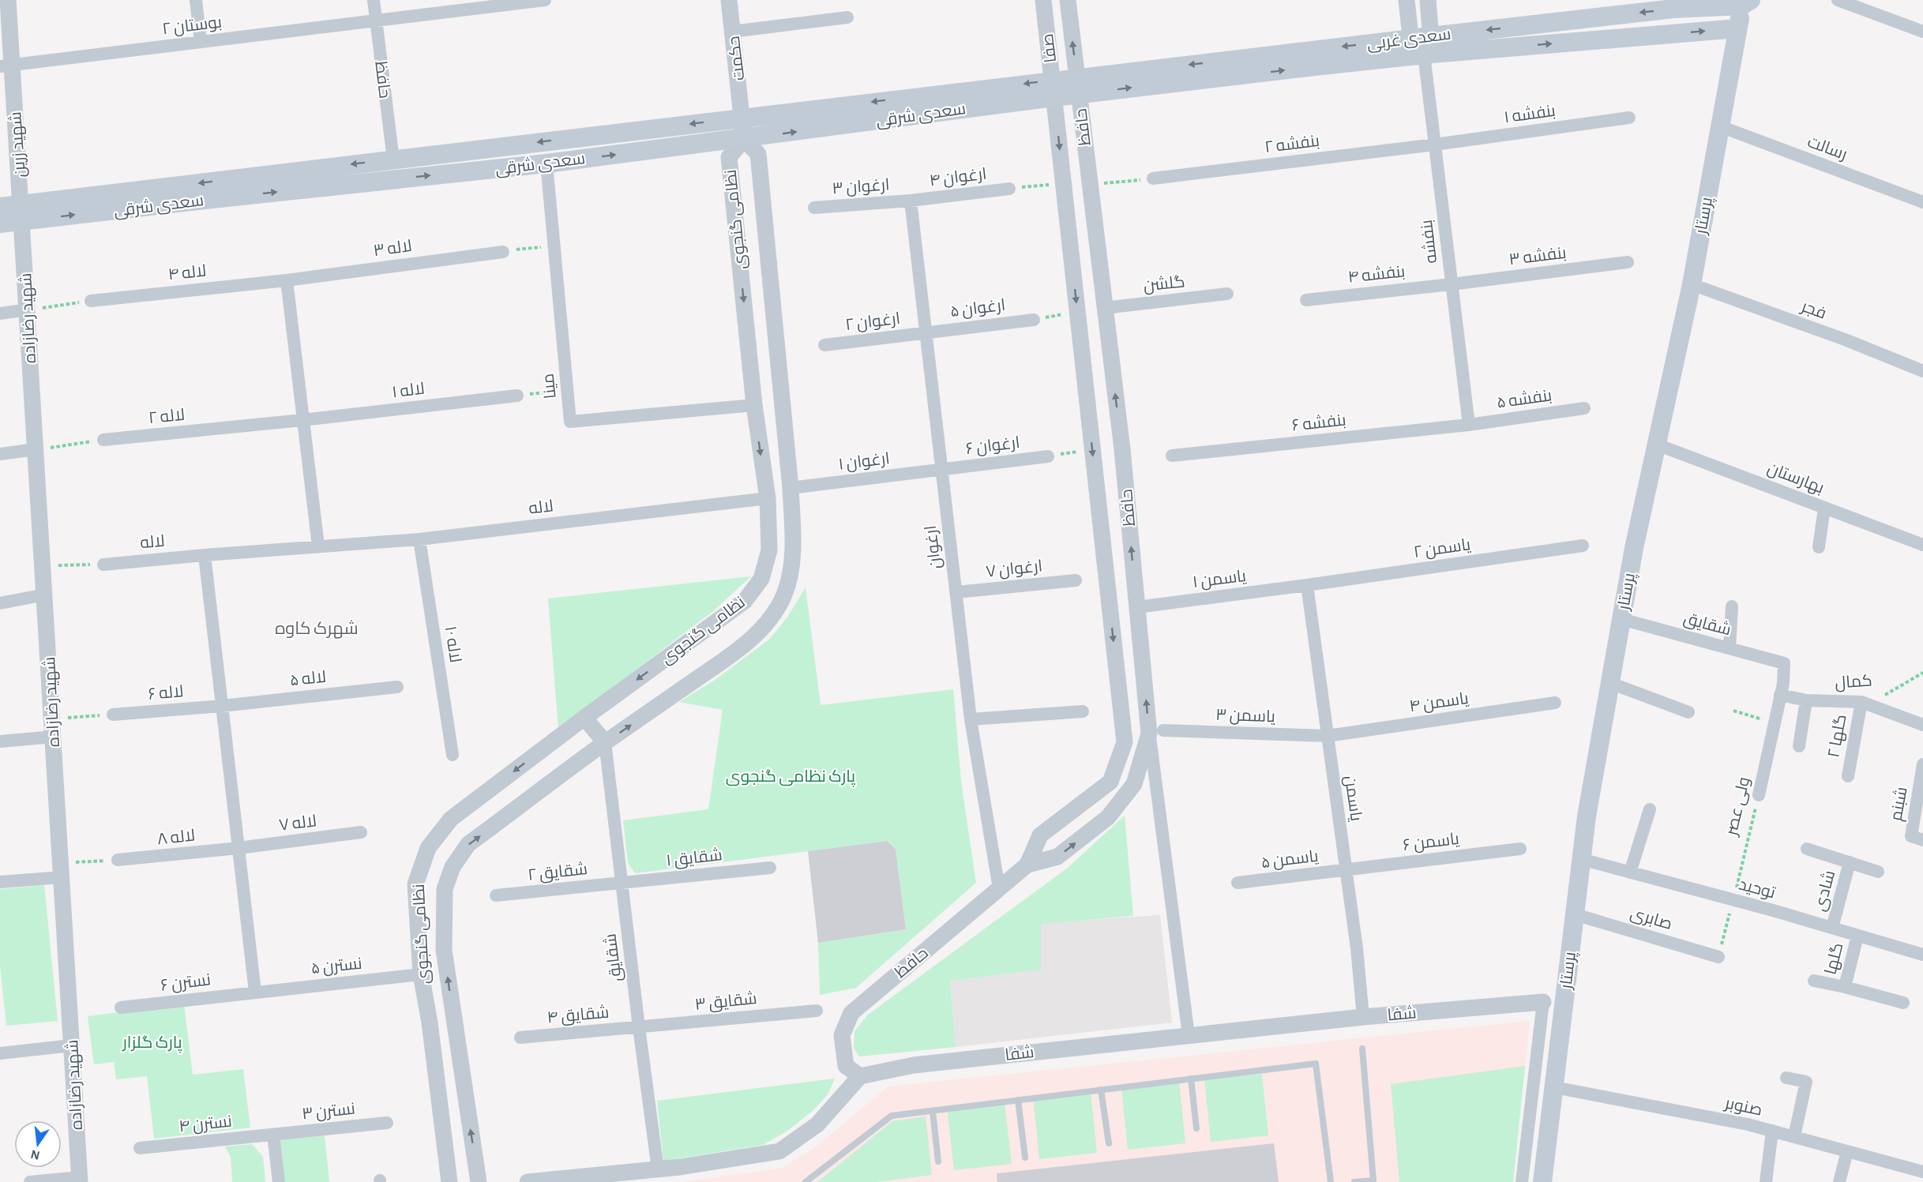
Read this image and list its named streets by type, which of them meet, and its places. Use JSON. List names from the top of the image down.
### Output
{
  "streets": {
    "main road": ["سعدی غربی", "سعدی شرقی", "پرستار"],
    "street": [
      "بوستان ۲",
      "صفا",
      "حکمت",
      "حافظ",
      "بنفشه ۱",
      "بنفشه ۲",
      "شهید زرین",
      "رسالت",
      "ارغوان ۴",
      "ارغوان ۳",
      "نظامی گنجوی",
      "بنفشه",
      "لاله ۳",
      "بنفشه ۳",
      "لاله ۴",
      "بنفشه ۴",
      "گلشن",
      "ارغوان ۵",
      "فجر",
      "شهید رضازاده",
      "ارغوان ۲",
      "مینا",
      "لاله ۱",
      "بنفشه ۵",
      "لاله ۲",
      "بنفشه ۶",
      "ارغوان ۶",
      "ارغوان ۱",
      "بهارستان",
      "لاله",
      "ارغوان",
      "یاسمن ۲",
      "ارغوان ۷",
      "یاسمن ۱",
      "شقایق",
      "لاله ۱۰",
      "لاله ۵",
      "کمال",
      "لاله ۶",
      "یاسمن ۴",
      "یاسمن ۳",
      "گلها ۲",
      "یاسمن",
      "شبنم",
      "ولی عصر",
      "لاله ۷",
      "لاله ۸",
      "یاسمن ۶",
      "شقایق ۱",
      "یاسمن ۵",
      "شقایق ۲",
      "توحید",
      "شادی",
      "صابری",
      "گلها",
      "نسترن ۵",
      "نسترن ۶",
      "شقایق ۳",
      "شفا",
      "شقایق ۴",
      "صنوبر",
      "نسترن ۳",
      "نسترن ۴"
    ]
  },
  "crossings": [
    ["بوستان ۲", "حافظ"],
    ["بوستان ۲", "شهید زرین"],
    ["سعدی غربی", "صفا"],
    ["سعدی غربی", "حافظ"],
    ["سعدی غربی", "سعدی شرقی"],
    ["سعدی غربی", "پرستار"],
    ["سعدی غربی", "بنفشه"],
    ["صفا", "حافظ"],
    ["صفا", "سعدی شرقی"],
    ["حکمت", "سعدی شرقی"],
    ["حکمت", "نظامی گنجوی"],
    ["حافظ", "سعدی شرقی"],
    ["حافظ", "گلشن"],
    ["حافظ", "ارغوان"],
    ["حافظ", "یاسمن ۱"],
    ["حافظ", "یاسمن ۳"],
    ["حافظ", "شفا"],
    ["بنفشه ۱", "بنفشه ۲"],
    ["بنفشه ۱", "بنفشه"],
    ["سعدی شرقی", "شهید زرین"],
    ["سعدی شرقی", "نظامی گنجوی"],
    ["سعدی شرقی", "شهید رضازاده"],
    ["سعدی شرقی", "مینا"],
    ["بنفشه ۲", "بنفشه"],
    ["شهید زرین", "شهید رضازاده"],
    ["رسالت", "پرستار"],
    ["ارغوان ۴", "ارغوان ۳"],
    ["ارغوان ۴", "ارغوان"],
    ["ارغوان ۳", "ارغوان"],
    ["پرستار", "فجر"],
    ["پرستار", "بهارستان"],
    ["پرستار", "شقایق"],
    ["پرستار", "توحید"],
    ["پرستار", "صابری"],
    ["پرستار", "صنوبر"],
    ["نظامی گنجوی", "مینا"],
    ["نظامی گنجوی", "ارغوان ۱"],
    ["نظامی گنجوی", "لاله"],
    ["نظامی گنجوی", "شقایق"],
    ["نظامی گنجوی", "نسترن ۵"],
    ["بنفشه", "بنفشه ۳"],
    ["بنفشه", "بنفشه ۴"],
    ["بنفشه", "بنفشه ۵"],
    ["بنفشه", "بنفشه ۶"],
    ["لاله ۳", "لاله ۴"],
    ["بنفشه ۳", "بنفشه ۴"],
    ["ارغوان ۵", "ارغوان ۲"],
    ["ارغوان ۵", "ارغوان"],
    ["ارغوان ۲", "ارغوان"],
    ["لاله ۱", "لاله ۲"],
    ["بنفشه ۵", "بنفشه ۶"],
    ["ارغوان ۶", "ارغوان ۱"],
    ["ارغوان ۶", "ارغوان"],
    ["ارغوان ۱", "ارغوان"],
    ["لاله", "لاله ۱۰"],
    ["ارغوان", "ارغوان ۷"],
    ["یاسمن ۲", "یاسمن ۱"],
    ["یاسمن ۲", "یاسمن"],
    ["یاسمن ۱", "یاسمن"],
    ["شقایق", "ولی عصر"],
    ["شقایق", "شقایق ۱"],
    ["شقایق", "شقایق ۲"],
    ["شقایق", "شقایق ۳"],
    ["شقایق", "شقایق ۴"],
    ["لاله ۵", "لاله ۶"],
    ["کمال", "گلها ۲"],
    ["کمال", "ولی عصر"],
    ["یاسمن ۴", "یاسمن ۳"],
    ["یاسمن ۴", "یاسمن"],
    ["یاسمن ۳", "یاسمن"],
    ["یاسمن", "یاسمن ۶"],
    ["یاسمن", "یاسمن ۵"],
    ["یاسمن", "شفا"],
    ["ولی عصر", "توحید"],
    ["ولی عصر", "صابری"],
    ["لاله ۷", "لاله ۸"],
    ["یاسمن ۶", "یاسمن ۵"],
    ["شقایق ۱", "شقایق ۲"],
    ["توحید", "شادی"],
    ["توحید", "گلها"],
    ["نسترن ۵", "نسترن ۶"],
    ["شقایق ۳", "شقایق ۴"],
    ["نسترن ۳", "نسترن ۴"]
  ],
  "districts": ["شهرک کاوه"],
  "parks": ["پارک نظامی گنجوی", "پارک گلزار"],
  "north": "bottom"
}
